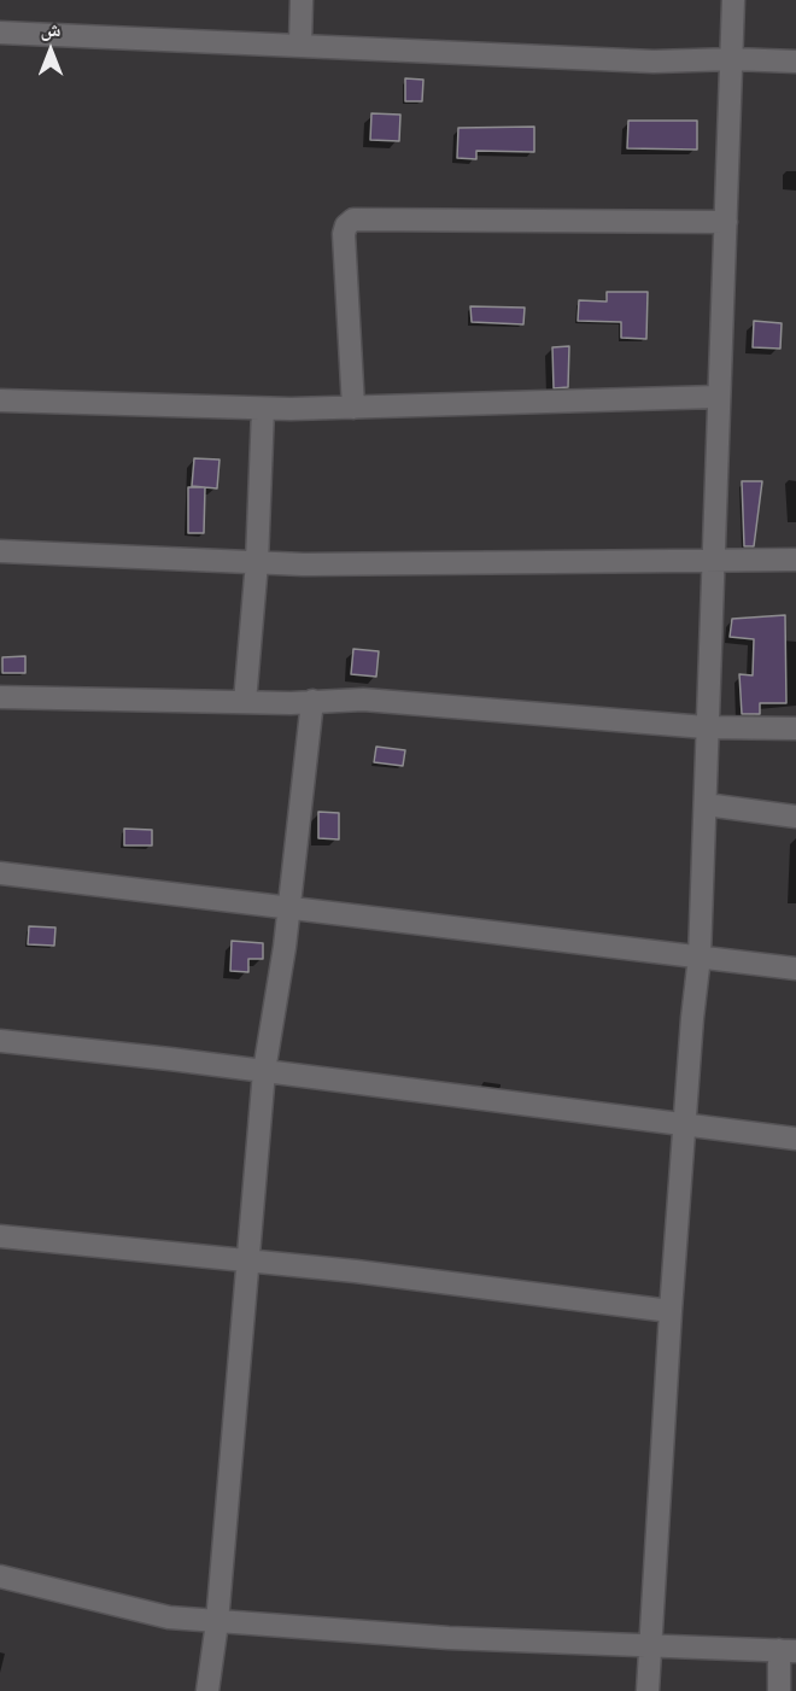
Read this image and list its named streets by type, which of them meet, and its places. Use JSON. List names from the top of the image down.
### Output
{
  "north": "top"
}
